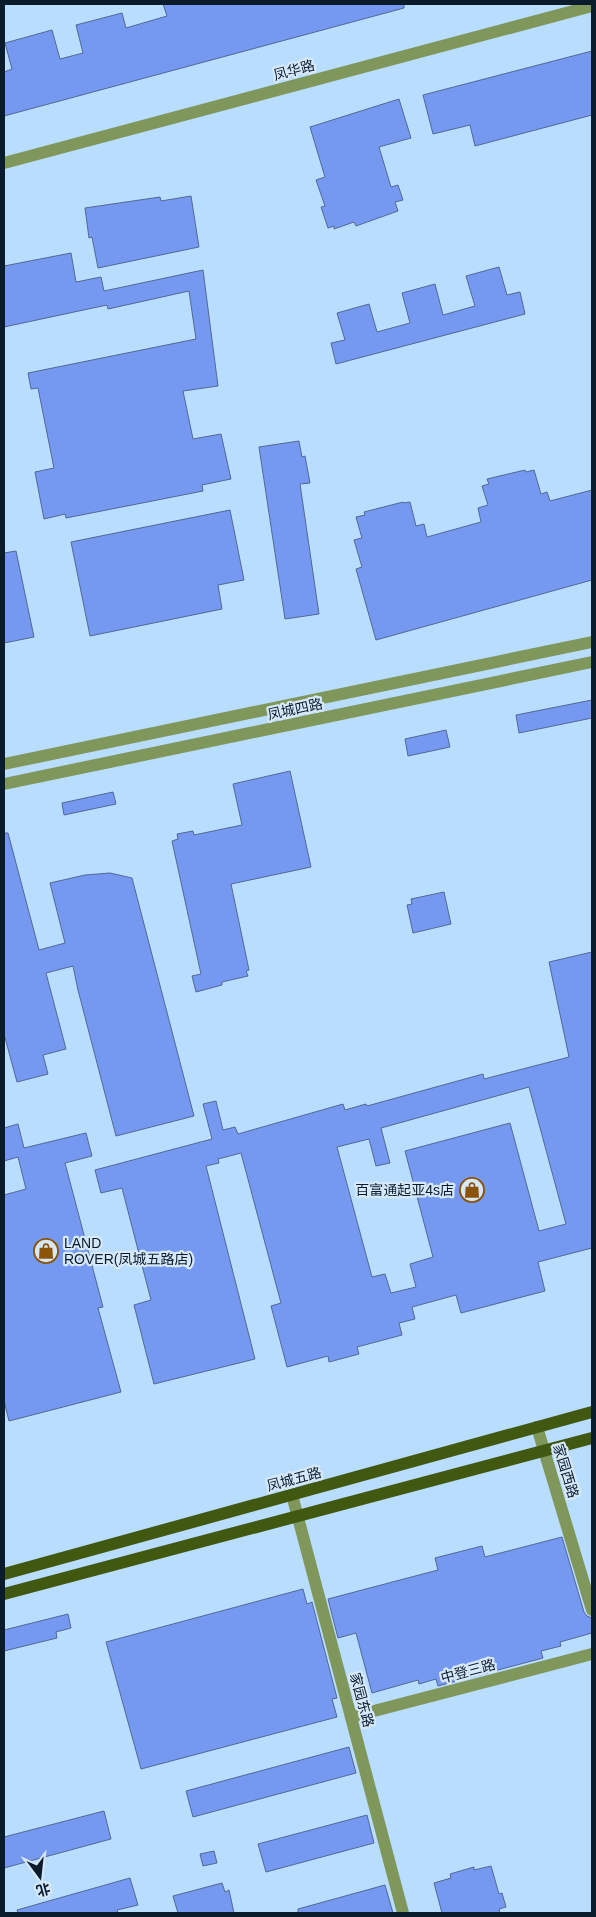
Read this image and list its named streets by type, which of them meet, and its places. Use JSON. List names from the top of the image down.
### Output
{
  "streets": {
    "main road": ["凤城五路"],
    "street": [
      "凤华路",
      "凤城四路",
      "家园西路",
      "中登三路",
      "家园东路"
    ]
  },
  "crossings": [
    ["家园西路", "凤城五路"],
    ["凤城五路", "家园东路"],
    ["中登三路", "家园东路"]
  ],
  "places": {
    "shop": ["百富通起亚4s店", "LAND ROVER(凤城五路店)"]
  },
  "north": "bottom"
}
